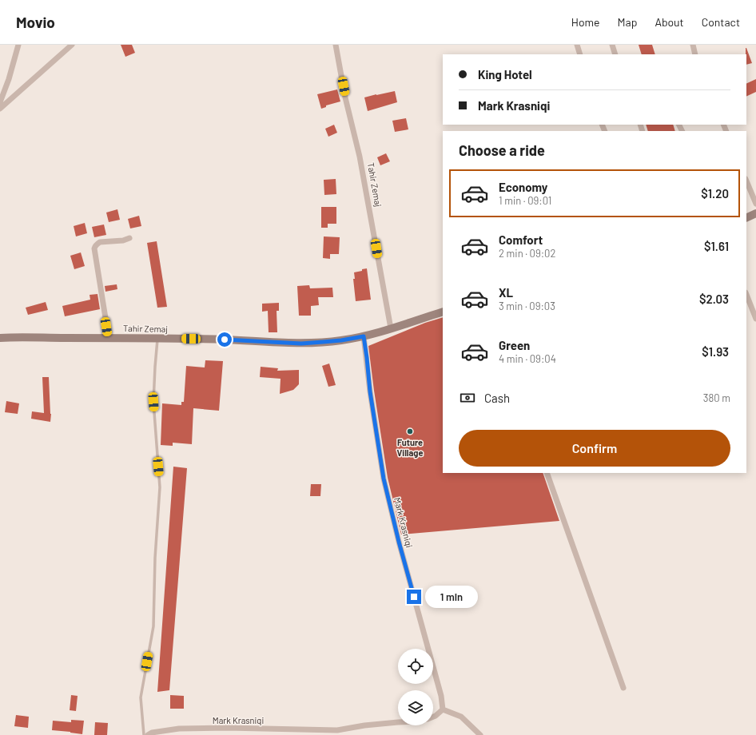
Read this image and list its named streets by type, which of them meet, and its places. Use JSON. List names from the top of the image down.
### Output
{
  "streets": {
    "main road": ["Tahir Zemaj"],
    "street": ["Mark Krasniqi"]
  },
  "crossings": [
    ["Tahir Zemaj", "Mark Krasniqi"]
  ],
  "places": ["Future Village"],
  "page": {
    "header": "Movio",
    "nav": [
      "Home",
      "Map",
      "About",
      "Contact"
    ],
    "banner": ["King Hotel", "Mark Krasniqi"],
    "heading": "Choose a ride",
    "list": [
      {
        "name": "Economy",
        "note": "1 min · 09:01",
        "value": "$1.20"
      },
      {
        "name": "Comfort",
        "note": "2 min · 09:02",
        "value": "$1.61"
      },
      {
        "name": "XL",
        "note": "3 min · 09:03",
        "value": "$2.03"
      },
      {
        "name": "Green",
        "note": "4 min · 09:04",
        "value": "$1.93"
      }
    ],
    "pay": ["Cash", "380 m"],
    "buttons": "Confirm",
    "bubble": "1 min"
  }
}
